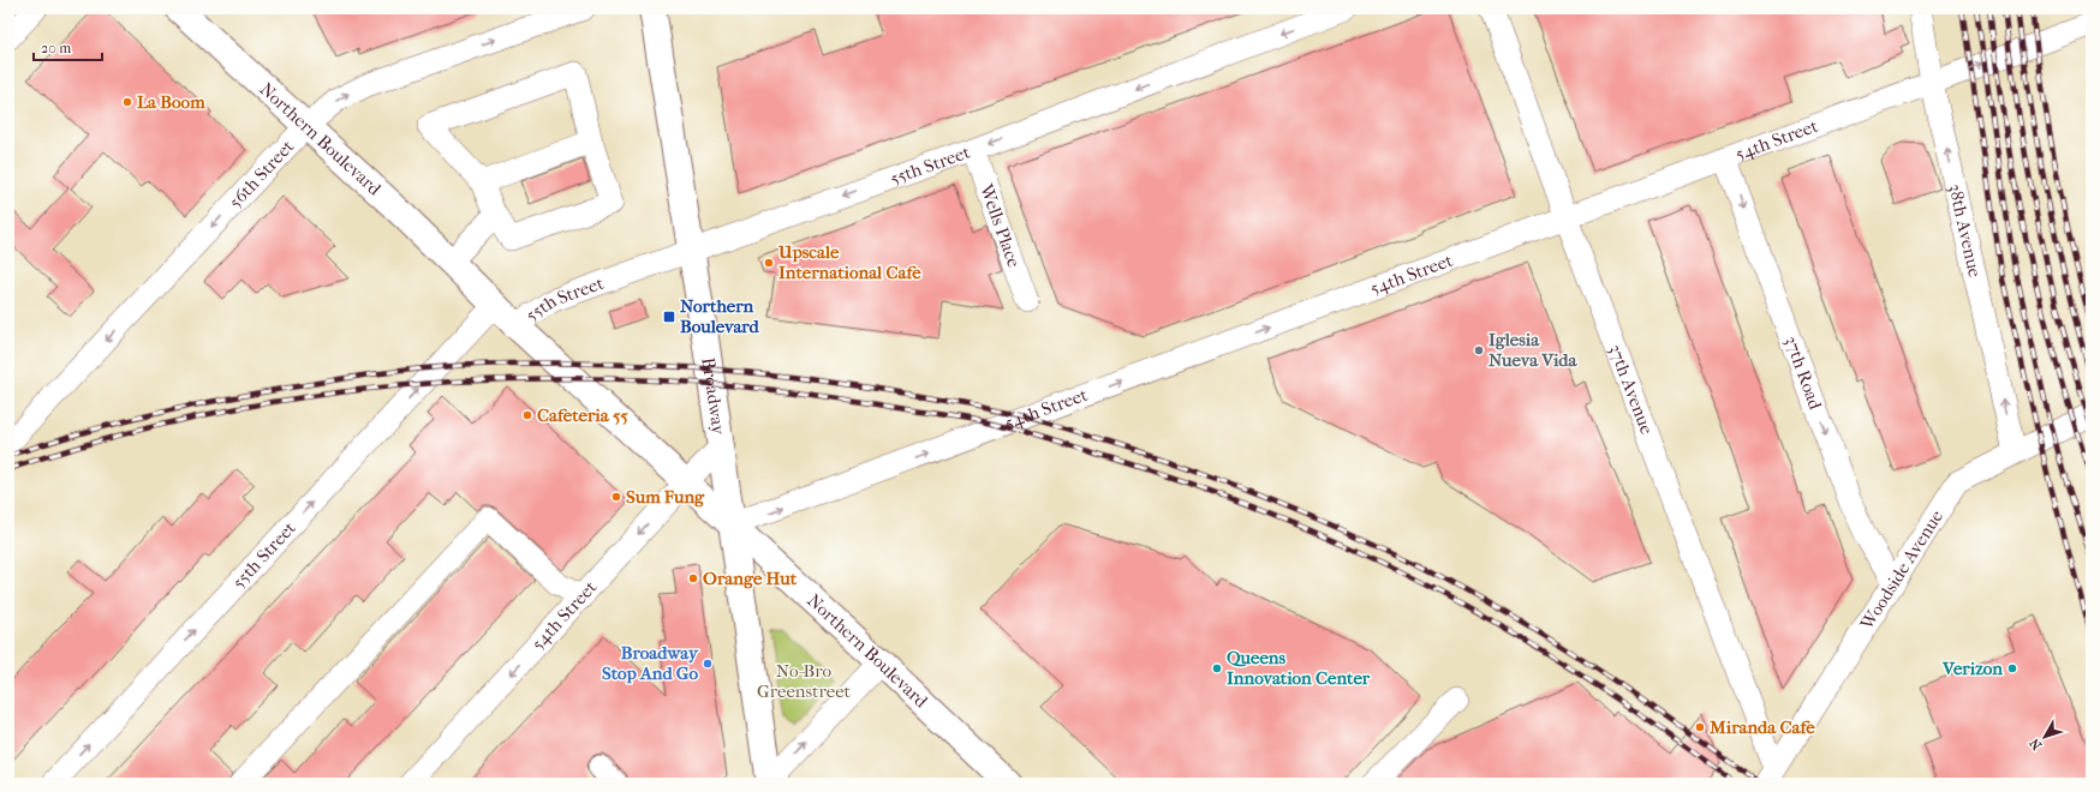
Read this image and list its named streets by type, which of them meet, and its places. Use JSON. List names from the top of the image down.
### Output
{
  "streets": {
    "main road": ["Northern Boulevard", "Broadway"],
    "street": [
      "54th Street",
      "55th Street",
      "56th Street",
      "Wells Place",
      "38th Avenue",
      "37th Road",
      "37th Avenue",
      "Woodside Avenue"
    ]
  },
  "crossings": [
    ["Northern Boulevard", "54th Street"],
    ["Northern Boulevard", "55th Street"],
    ["Northern Boulevard", "56th Street"],
    ["Northern Boulevard", "Broadway"],
    ["54th Street", "38th Avenue"],
    ["54th Street", "37th Road"],
    ["54th Street", "37th Avenue"],
    ["54th Street", "Broadway"],
    ["55th Street", "Wells Place"],
    ["55th Street", "Broadway"],
    ["38th Avenue", "Woodside Avenue"],
    ["37th Road", "Woodside Avenue"],
    ["37th Avenue", "Woodside Avenue"]
  ],
  "one_way": ["38th Avenue", "37th Road"],
  "parks": ["No-Bro Greenstreet"],
  "places": {
    "other": [
      "La Boom",
      "Upscale International Cafe",
      "Iglesia Nueva Vida",
      "Cafeteria 55",
      "Sum Fung",
      "Orange Hut",
      "Broadway Stop And Go",
      "Queens Innovation Center",
      "Verizon",
      "Miranda Cafe"
    ],
    "transit": ["Northern Boulevard"]
  },
  "scale_bar": "20 m",
  "north": "bottom left"
}
